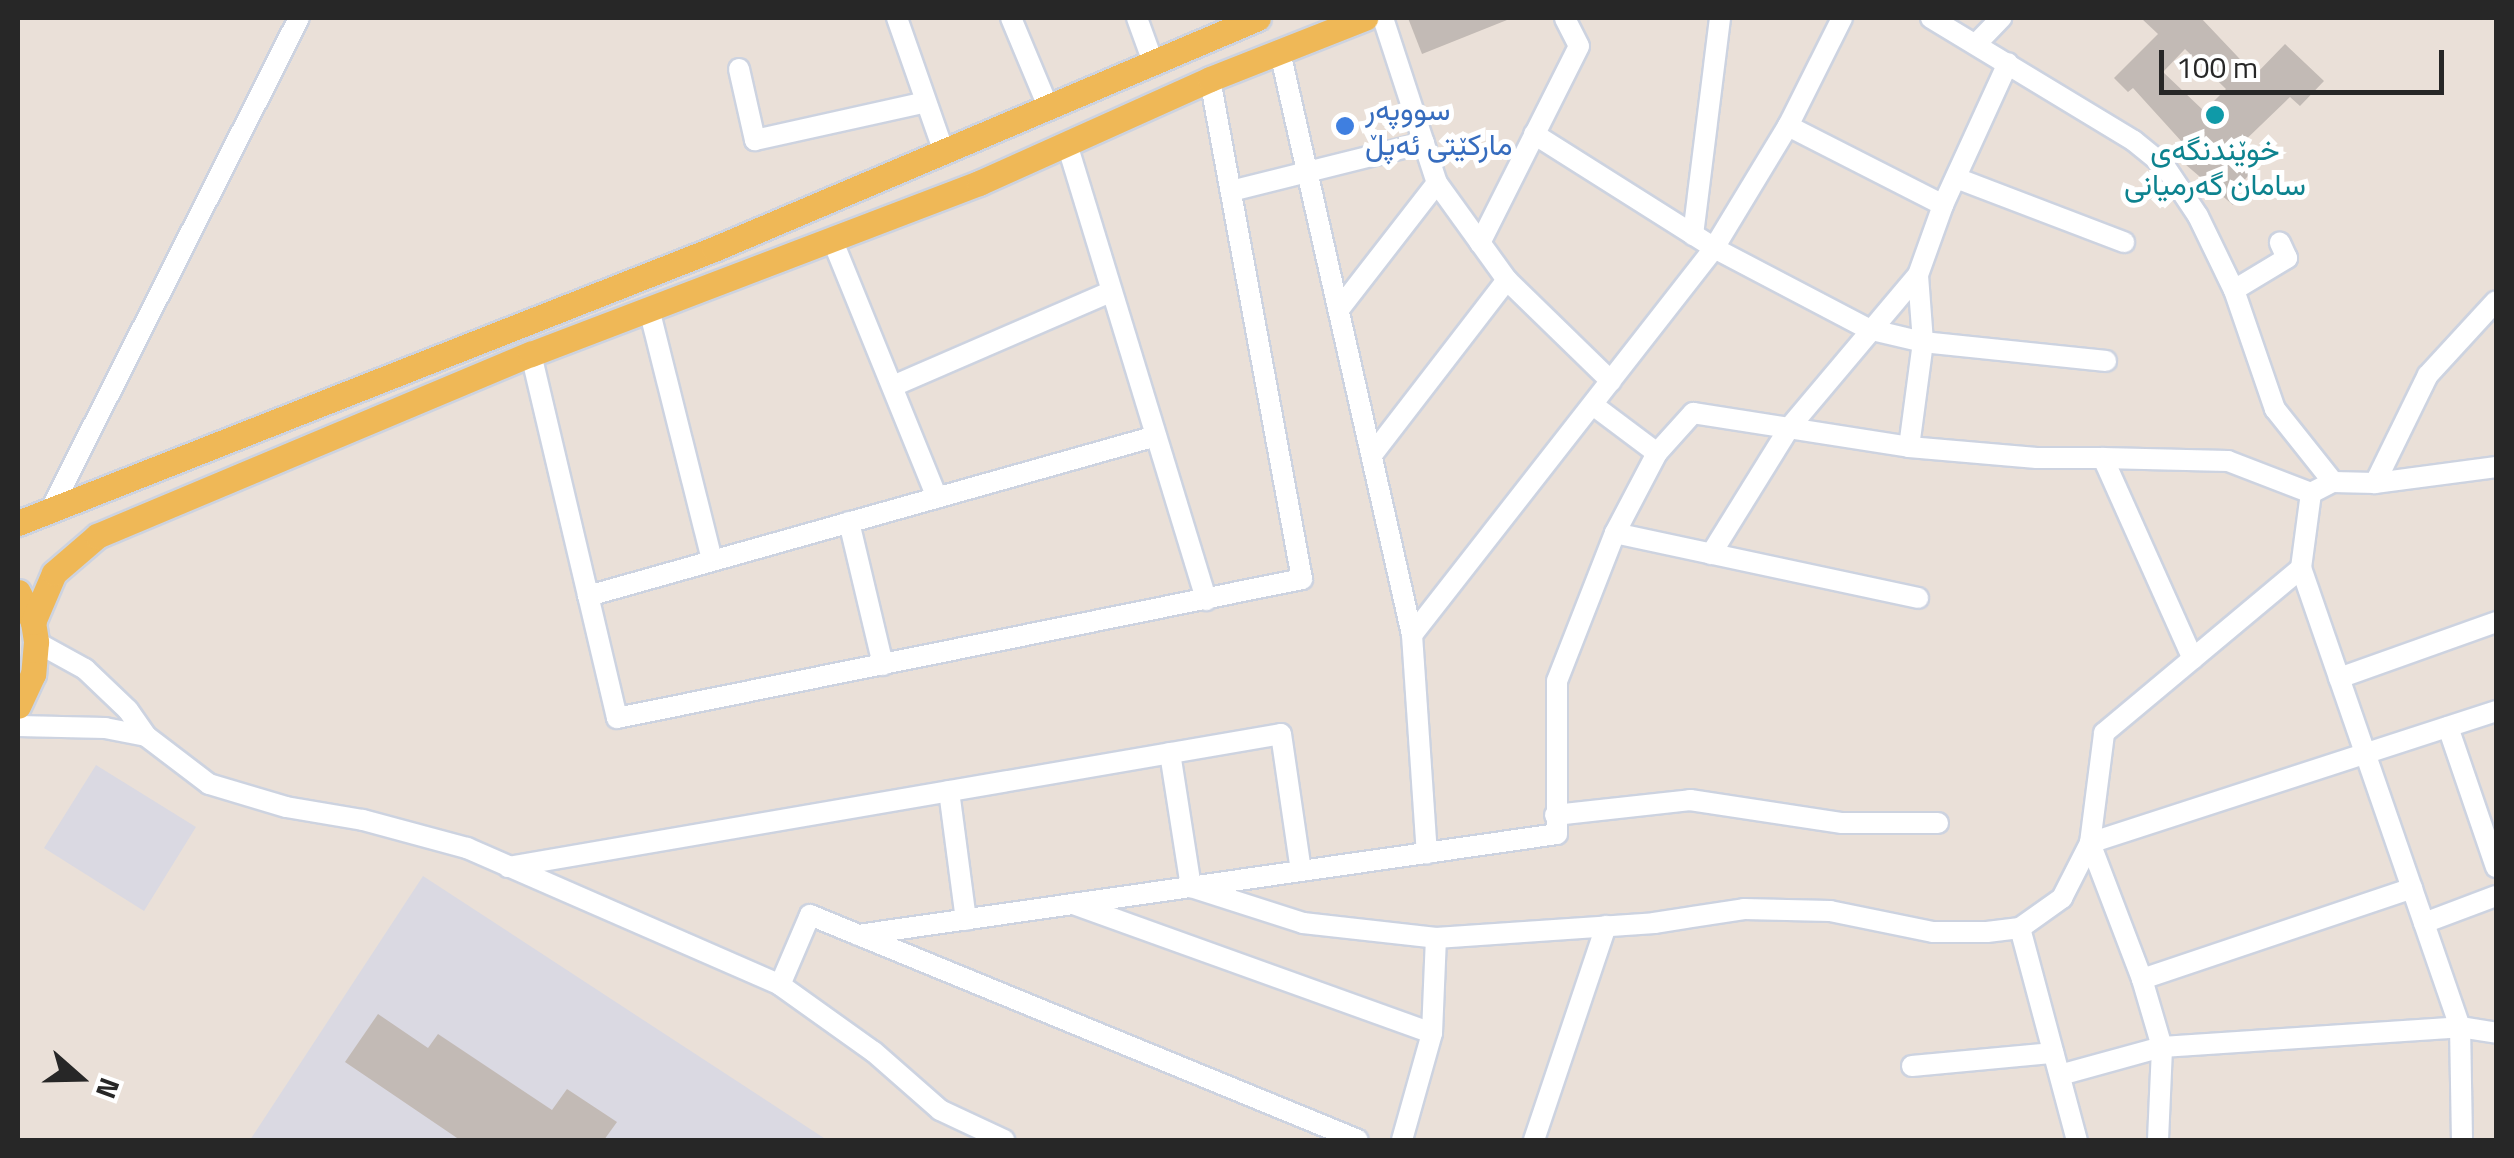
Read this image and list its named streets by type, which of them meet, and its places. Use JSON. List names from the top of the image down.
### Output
{
  "places": ["خوێندنگەی سامان گەرمیانی", "سووپەر مارکێتی ئەپڵ"],
  "scale_bar": "100 m",
  "north": "right"
}
